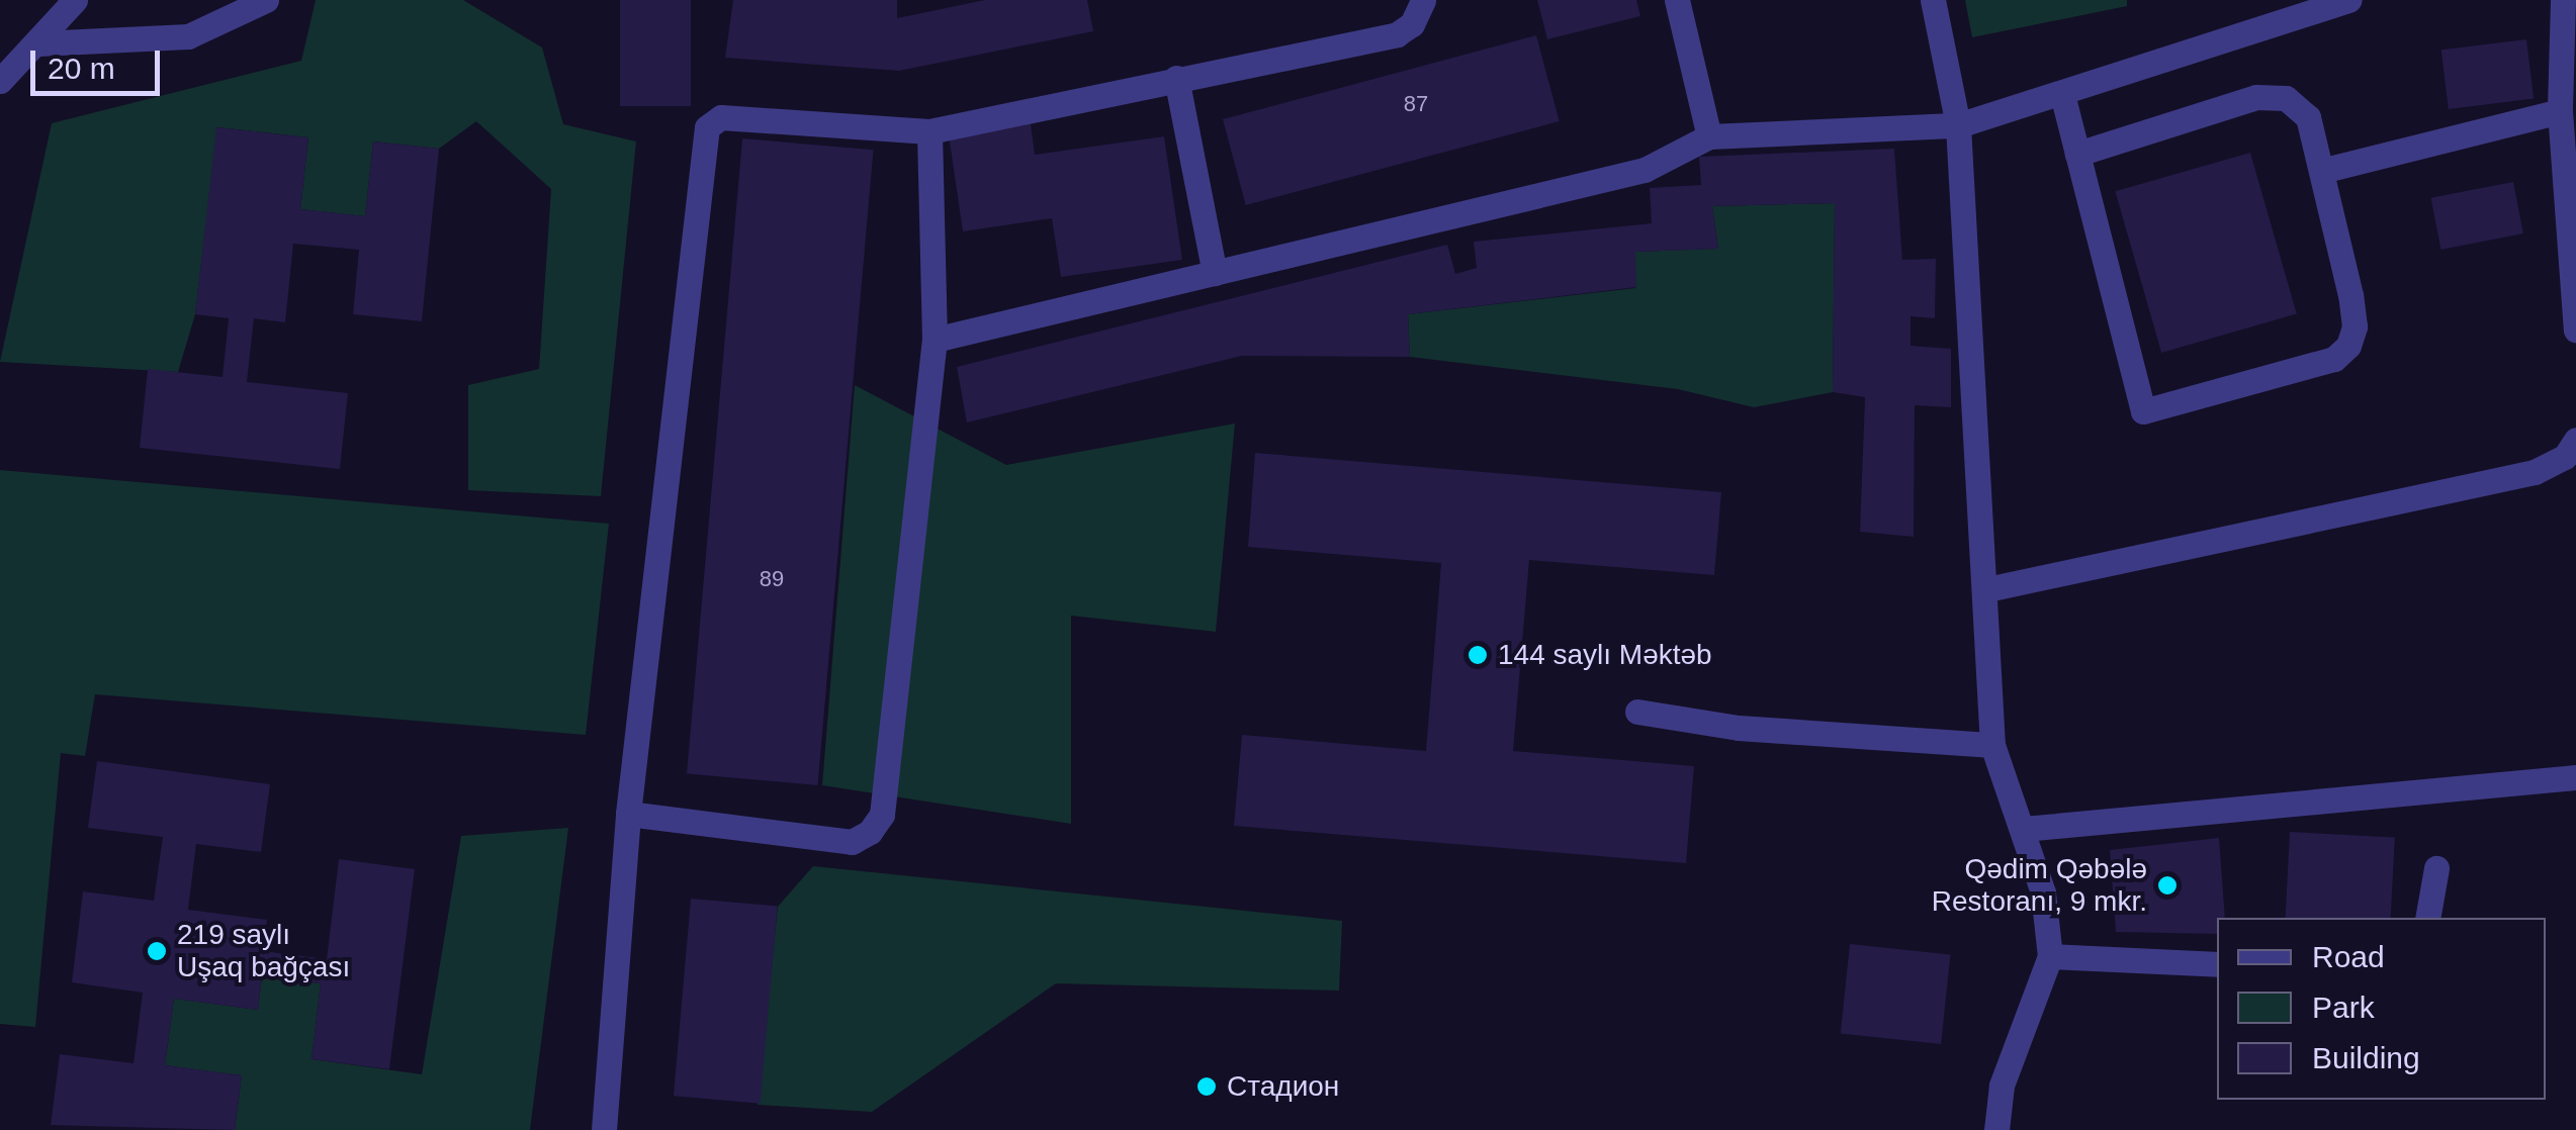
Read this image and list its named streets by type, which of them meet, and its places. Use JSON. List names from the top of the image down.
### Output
{
  "places": [
    "144 saylı Məktəb",
    "Qədim Qəbələ Restoranı, 9 mkr.",
    "219 saylı Uşaq bağçası",
    "Стадион"
  ],
  "house_numbers": ["87", "89"],
  "legend": ["Road", "Park", "Building"],
  "scale_bar": "20 m"
}
